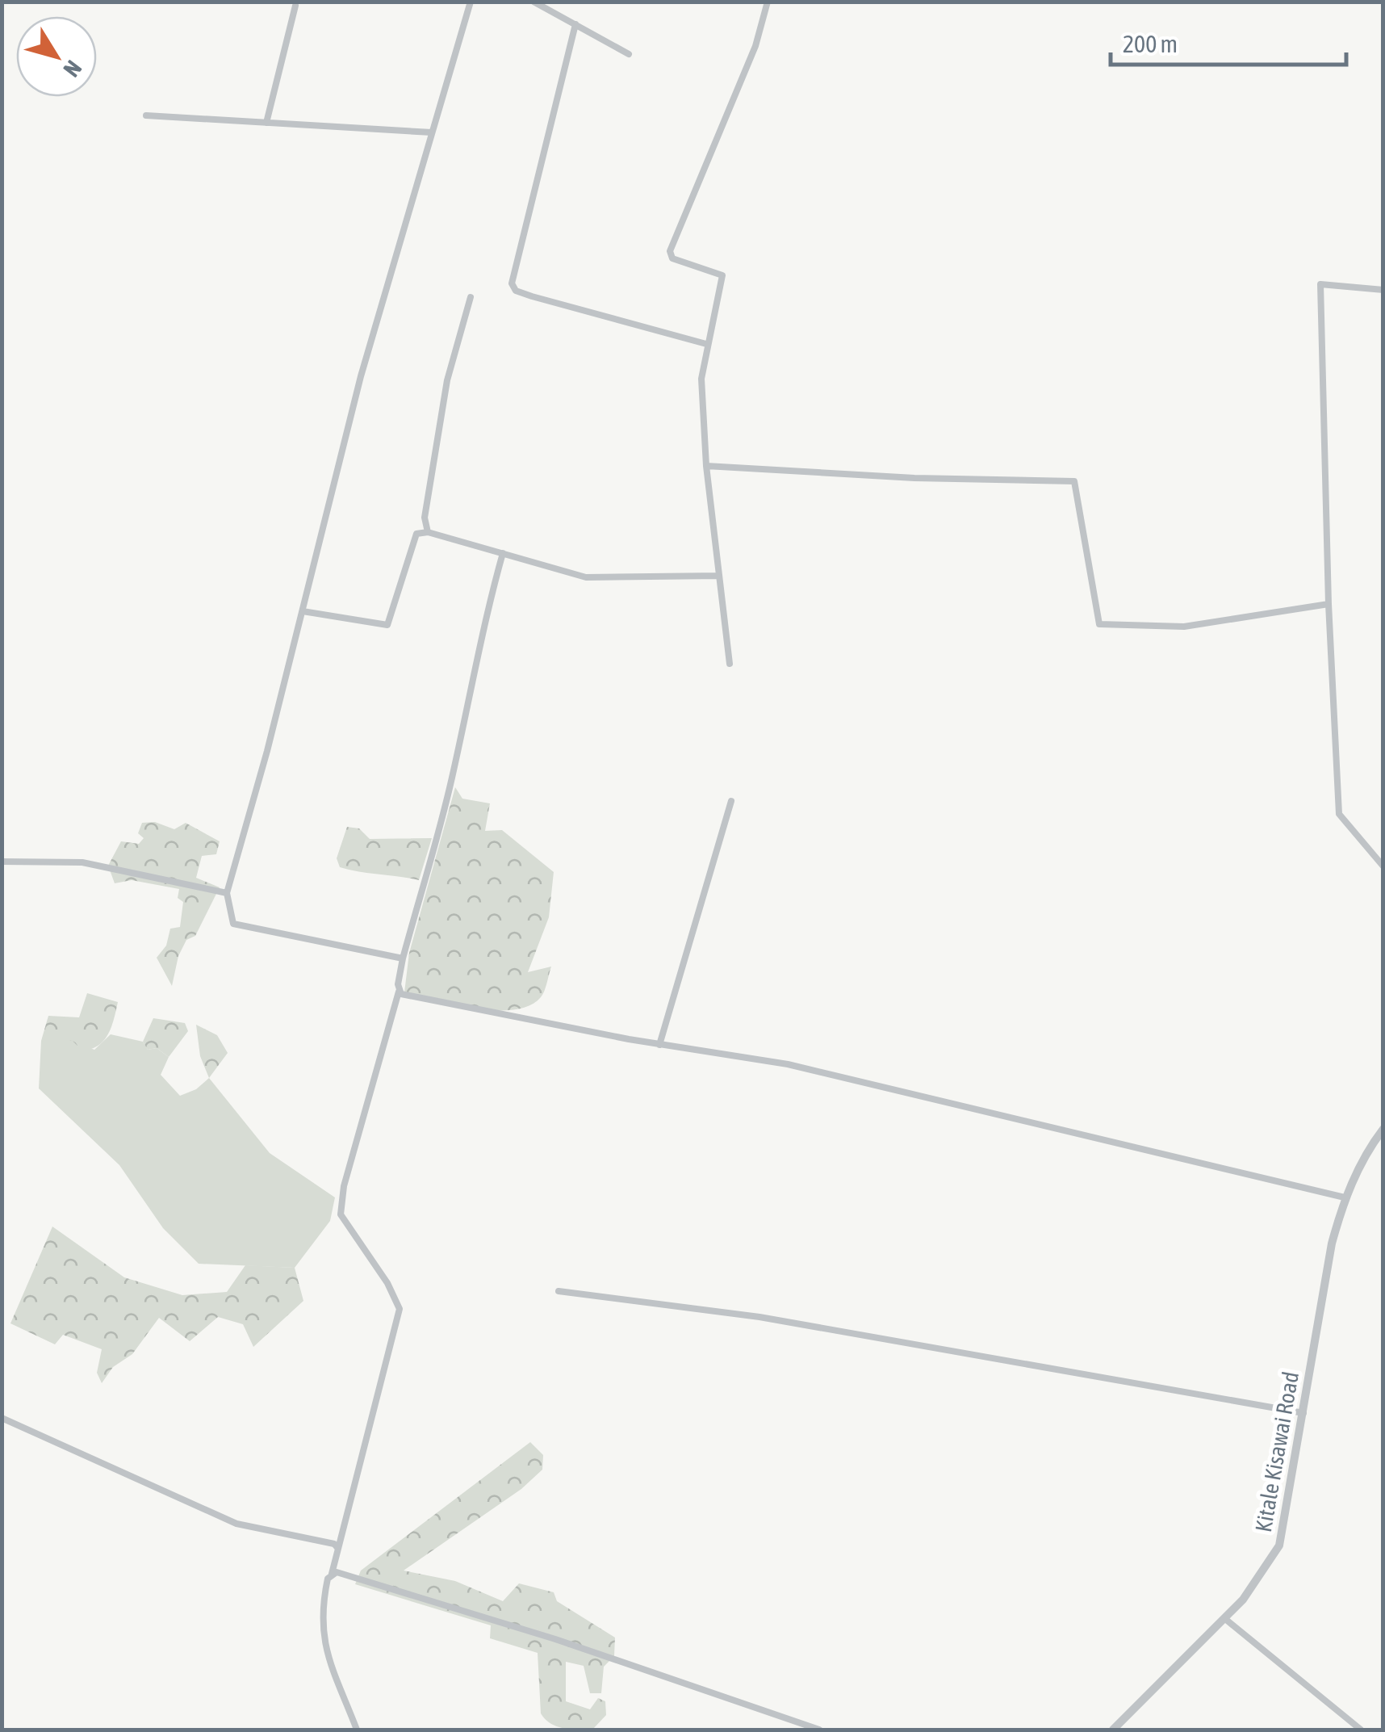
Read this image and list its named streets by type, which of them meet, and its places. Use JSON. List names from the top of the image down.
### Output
{
  "streets": {
    "street": ["Kitale Kisawai Road"]
  },
  "scale_bar": "200 m",
  "north": "bottom right"
}
